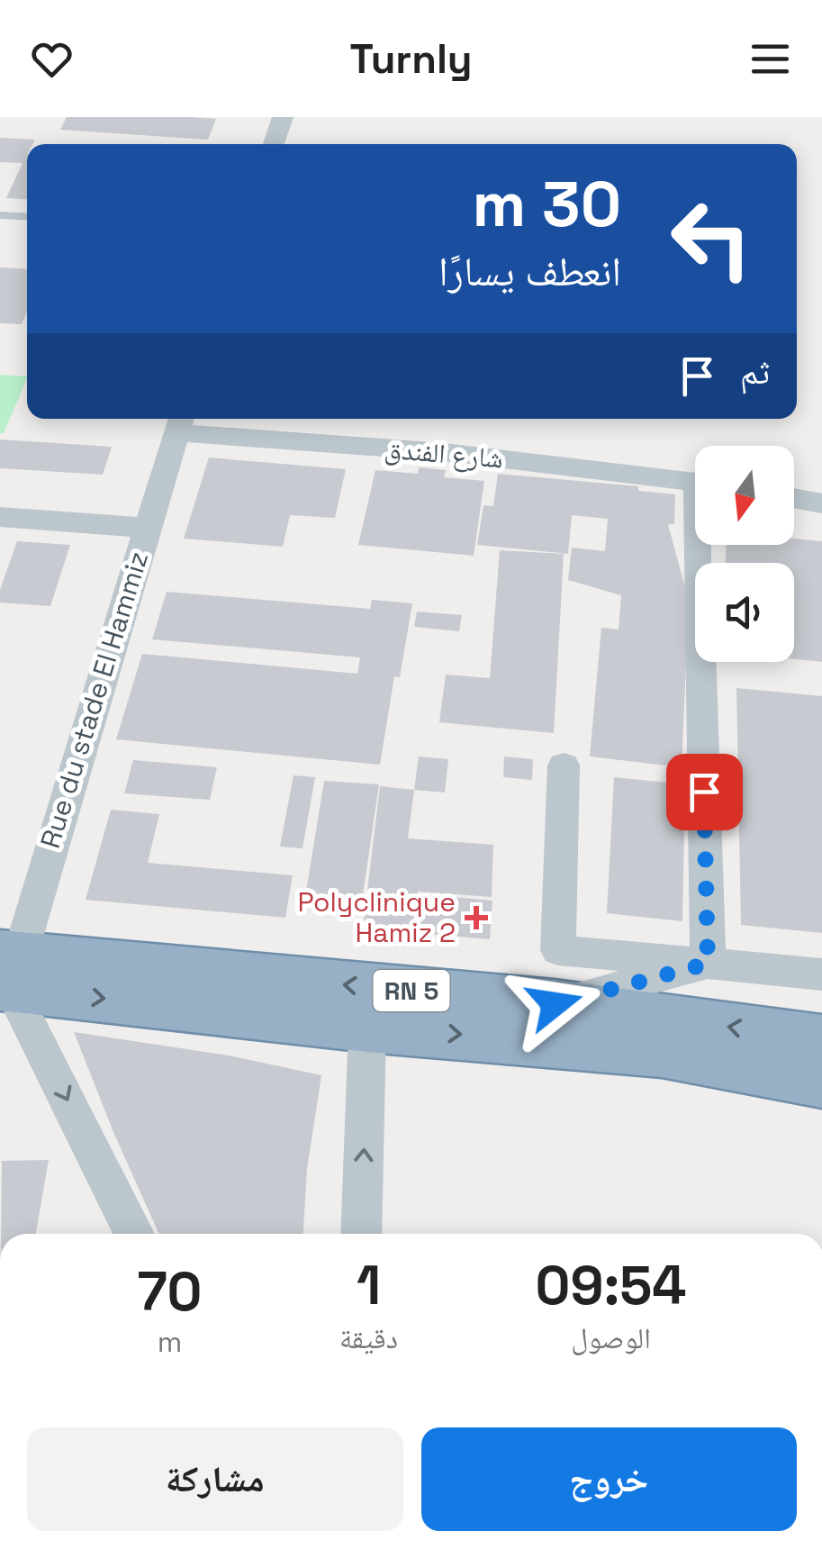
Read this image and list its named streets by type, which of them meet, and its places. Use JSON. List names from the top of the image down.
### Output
{
  "streets": {
    "highway": ["RN 5"],
    "street": ["شارع الفندق", "Rue du stade El Hammiz"]
  },
  "crossings": [
    ["شارع الفندق", "Rue du stade El Hammiz"],
    ["Rue du stade El Hammiz", "RN 5"]
  ],
  "places": {
    "health": ["Polyclinique Hamiz 2"]
  },
  "north": "bottom",
  "page": {
    "header": "Turnly",
    "turn": ["30 m", "انعطف يسارًا"],
    "then": "ثم",
    "eta": [
      "09:54",
      "الوصول",
      "1",
      "دقيقة",
      "70",
      "m"
    ],
    "buttons": ["خروج", "مشاركة"]
  }
}
